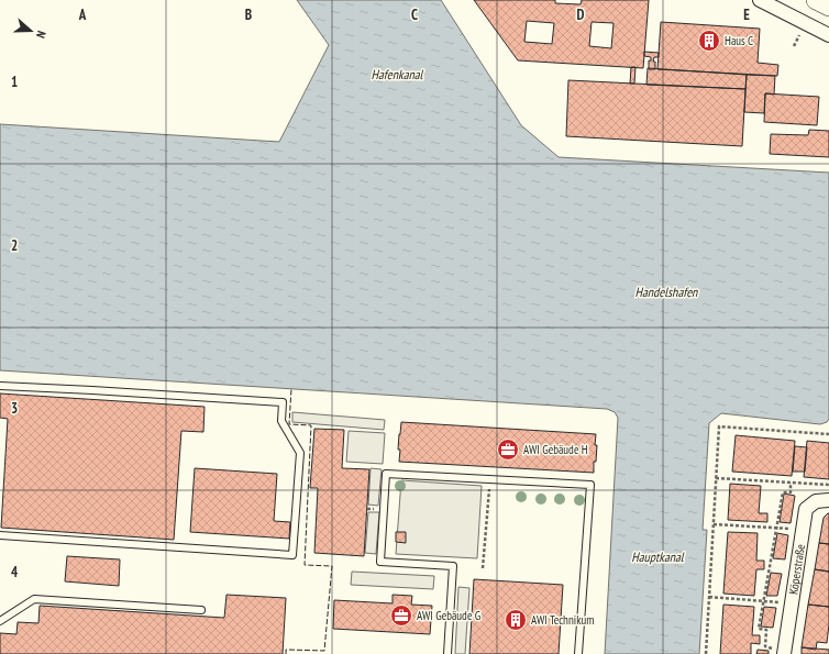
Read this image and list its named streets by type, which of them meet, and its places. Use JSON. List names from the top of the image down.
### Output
{
  "streets": {
    "street": ["Köperstraße"]
  },
  "water": ["Hafenkanal", "Handelshafen", "Hauptkanal"],
  "places": {
    "building": ["Haus C", "AWI Technikum"],
    "office": ["AWI Gebäude H", "AWI Gebäude G"]
  },
  "north": "right",
  "grid": {
    "columns": [
      "A",
      "B",
      "C",
      "D",
      "E"
    ],
    "rows": [
      "1",
      "2",
      "3",
      "4"
    ]
  }
}
